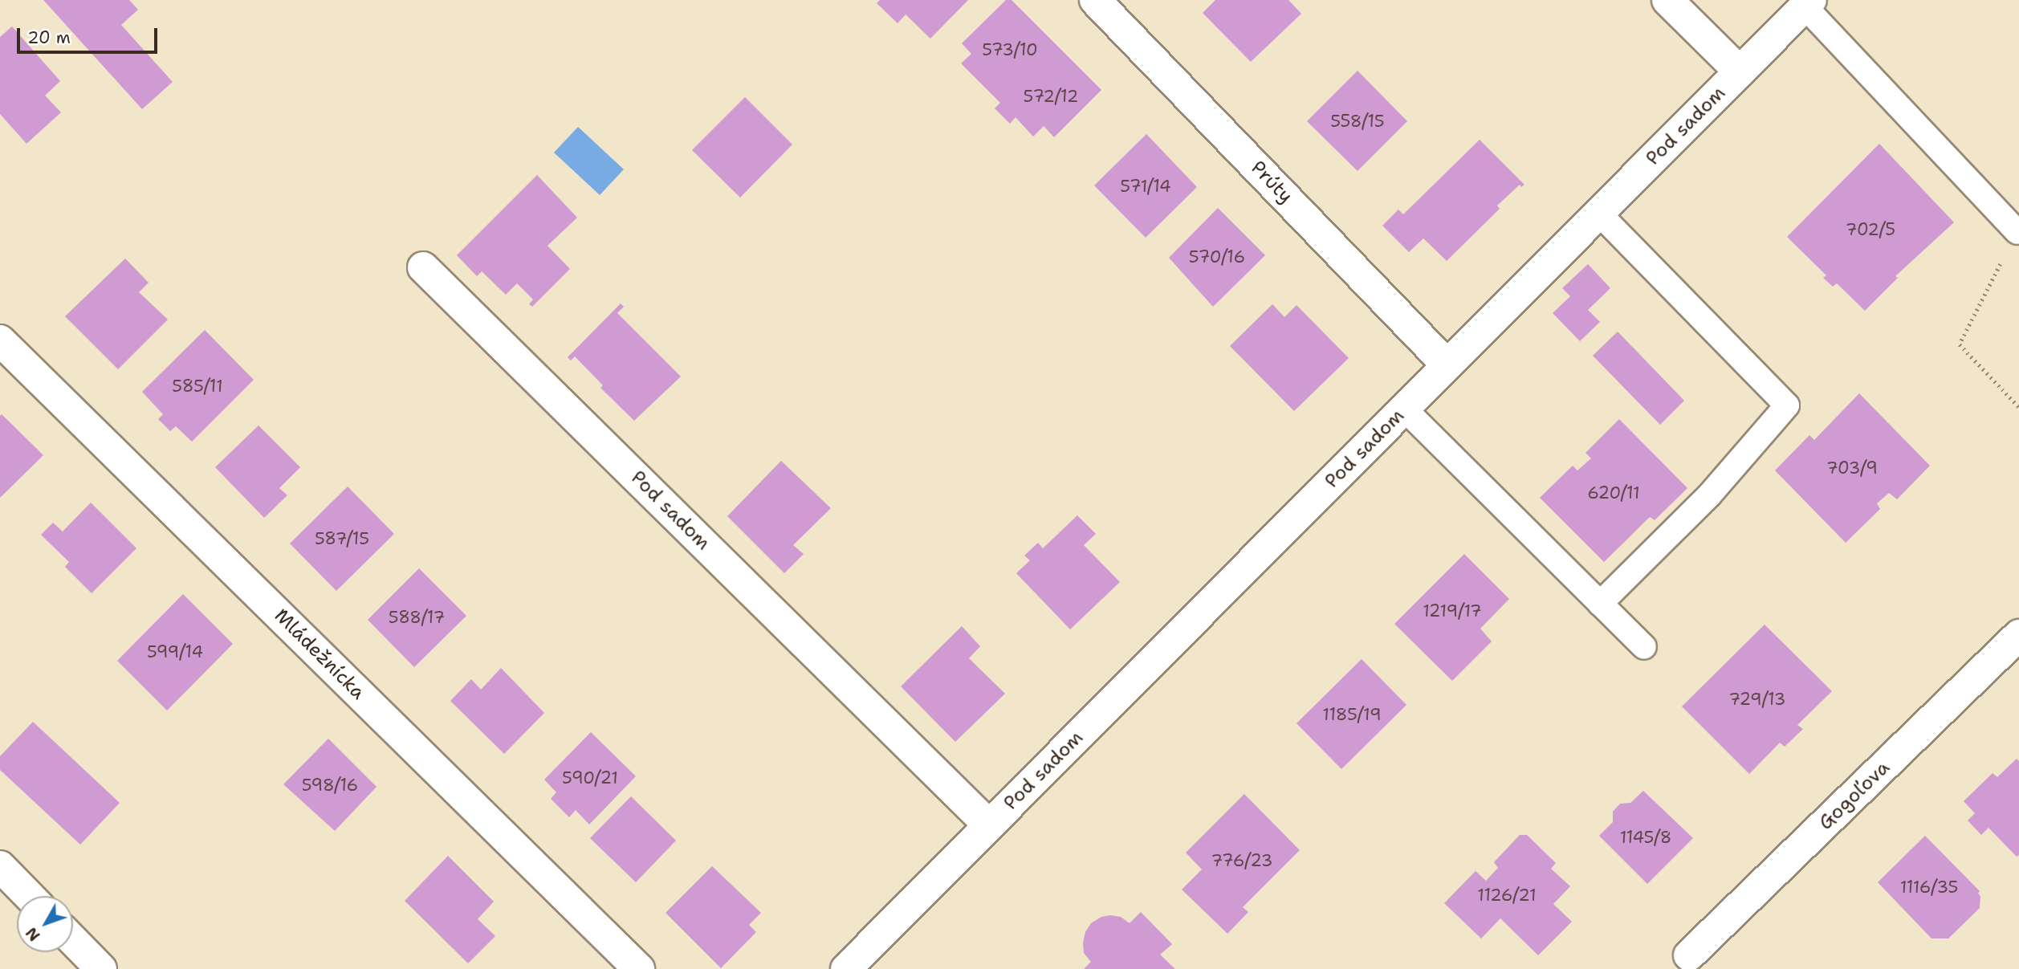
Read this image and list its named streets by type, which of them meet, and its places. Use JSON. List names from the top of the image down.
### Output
{
  "streets": {
    "street": [
      "Pod sadom",
      "Prúty",
      "Mládežnícka",
      "Gogoľova"
    ]
  },
  "crossings": [
    ["Pod sadom", "Prúty"]
  ],
  "house_numbers": [
    "573/10",
    "572/12",
    "558/15",
    "571/14",
    "702/5",
    "570/16",
    "585/11",
    "703/9",
    "620/11",
    "587/15",
    "1219/17",
    "588/17",
    "599/14",
    "729/13",
    "1185/19",
    "590/21",
    "598/16",
    "1145/8",
    "776/23",
    "1116/35",
    "1126/21"
  ],
  "scale_bar": "20 m",
  "north": "bottom left"
}
